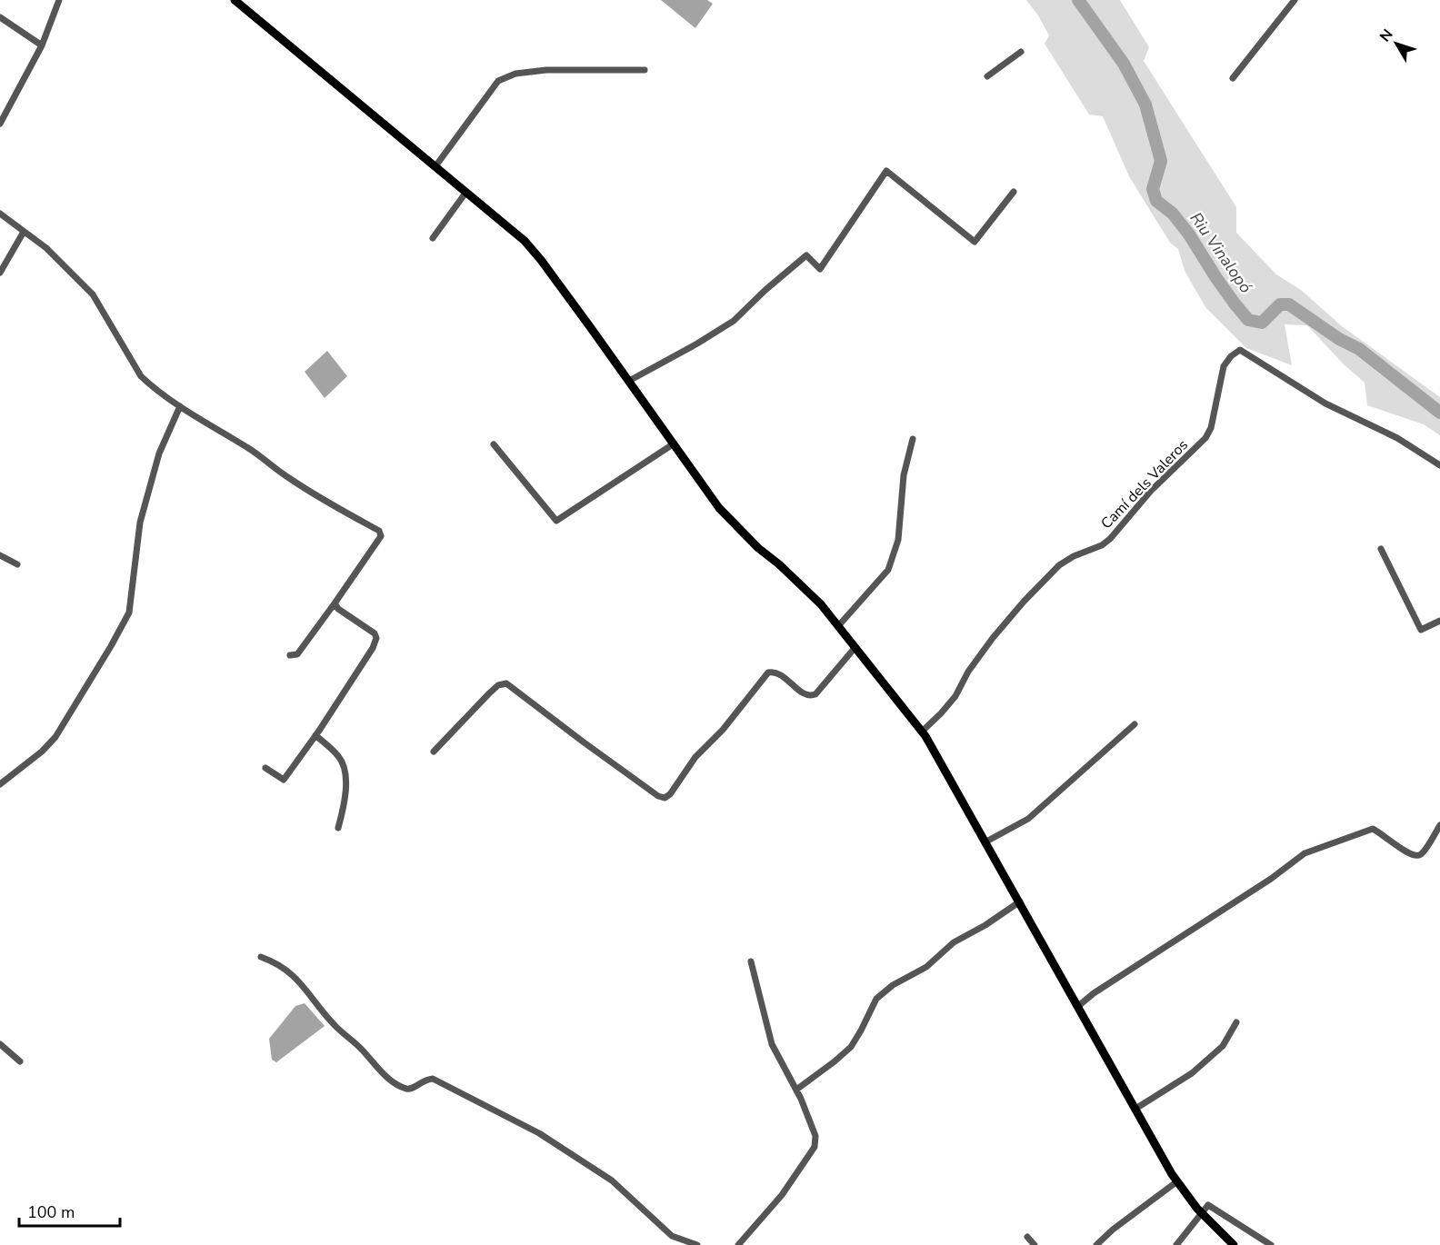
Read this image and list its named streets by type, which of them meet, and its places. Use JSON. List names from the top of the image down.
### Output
{
  "streets": {
    "street": ["Camí dels Valeros"]
  },
  "water": ["Riu Vinalopó"],
  "scale_bar": "100 m",
  "north": "top left"
}
